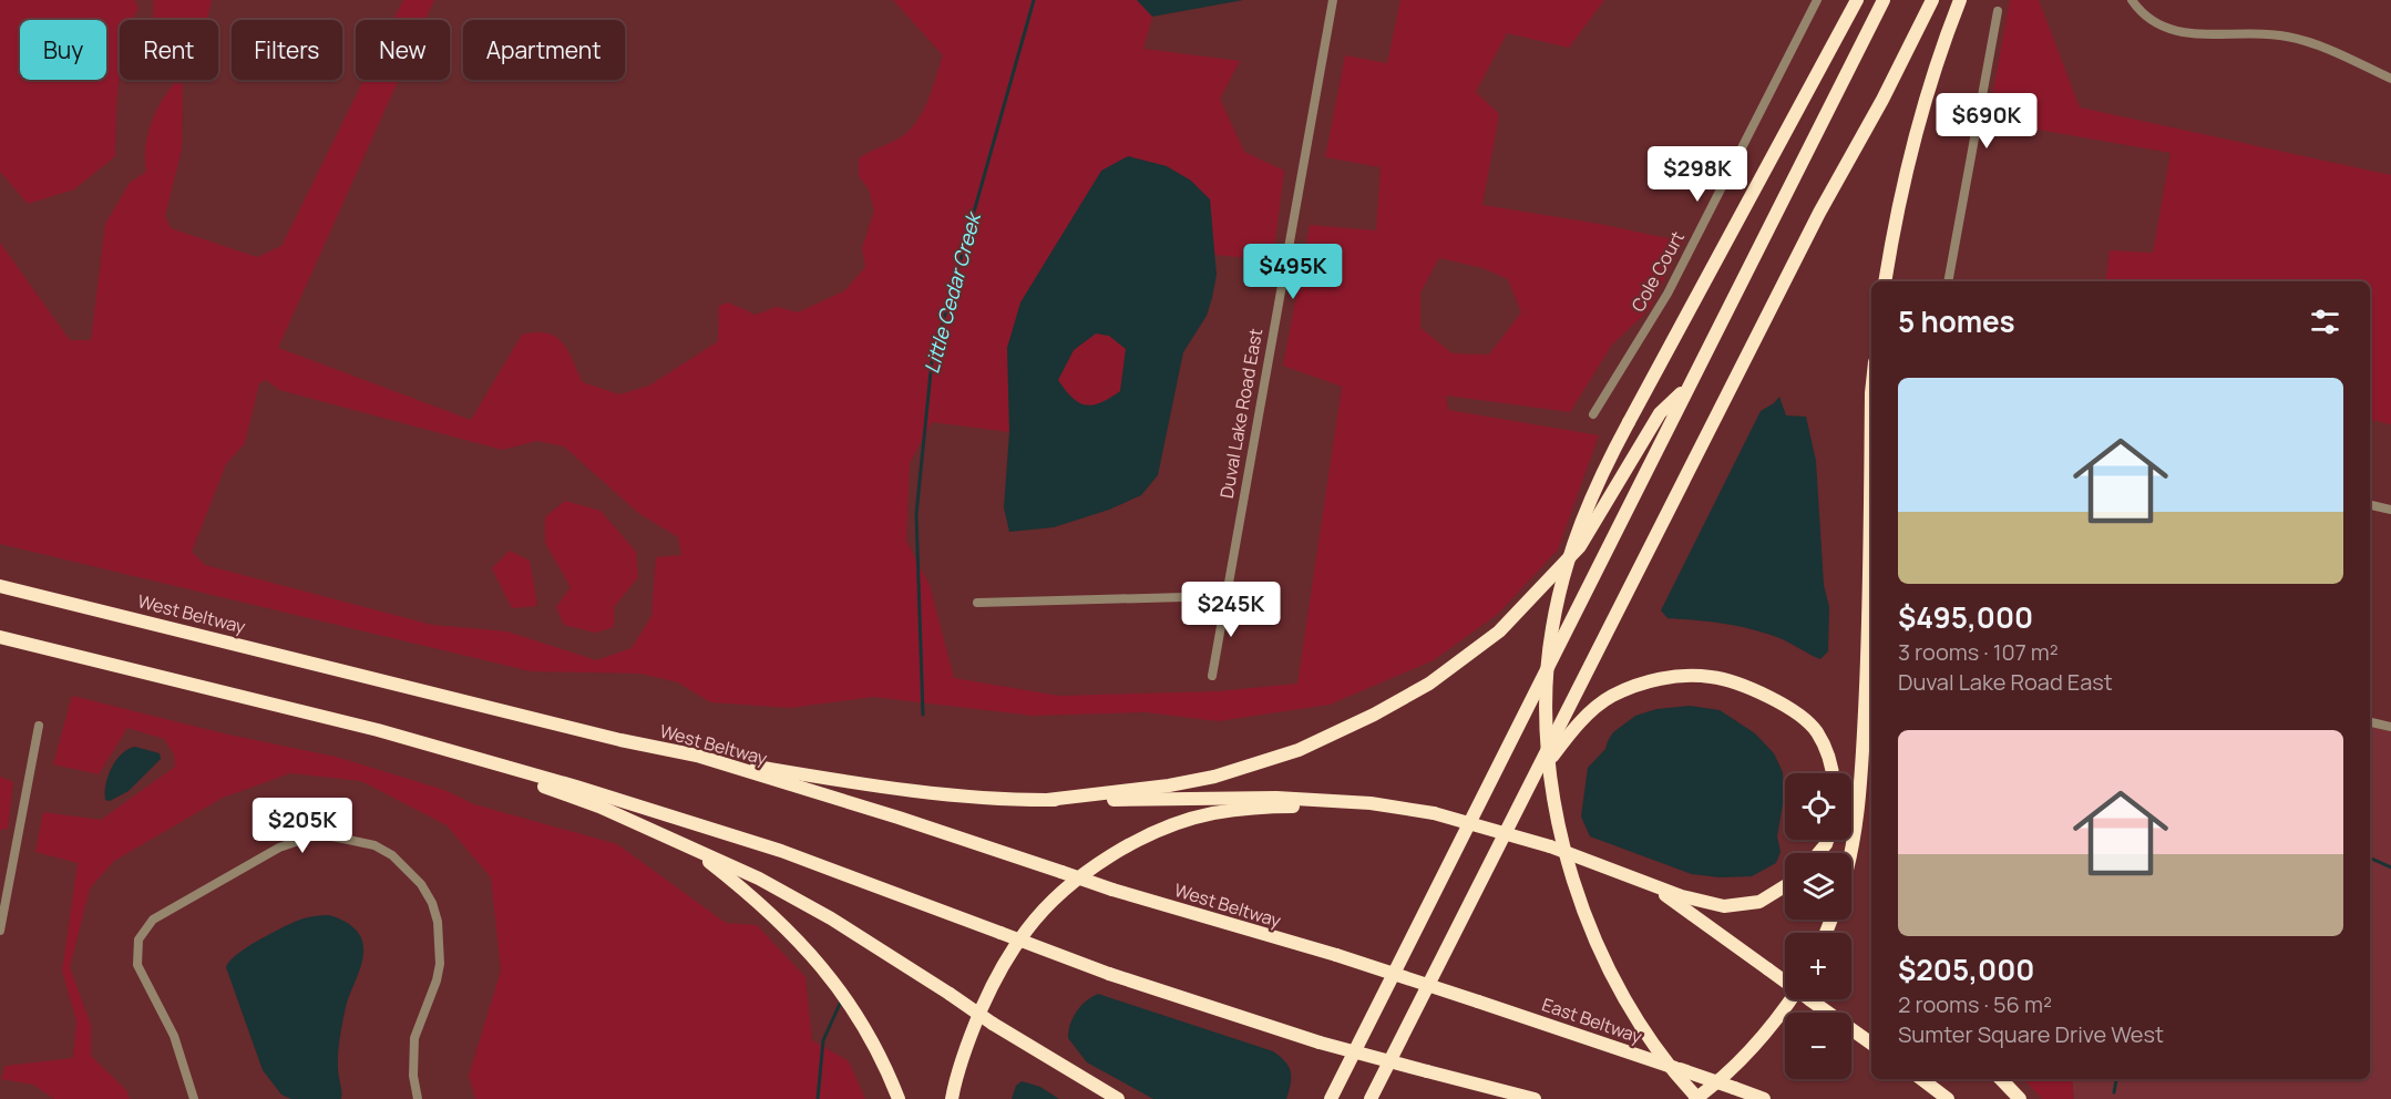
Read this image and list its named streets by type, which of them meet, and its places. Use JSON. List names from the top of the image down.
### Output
{
  "streets": {
    "highway": ["West Beltway", "East Beltway"],
    "street": ["Cole Court", "Duval Lake Road East"]
  },
  "crossings": [
    ["West Beltway", "East Beltway"]
  ],
  "water": ["Little Cedar Creek"],
  "page": {
    "chip": [
      "Buy",
      "Rent",
      "Filters",
      "New",
      "Apartment"
    ],
    "price": [
      "$690K",
      "$298K",
      "$495K",
      "$245K",
      "$205K"
    ],
    "heading": "5 homes",
    "list": [
      {
        "name": "$495,000",
        "note": "3 rooms · 107 m² · Duval Lake Road East"
      },
      {
        "name": "$205,000",
        "note": "2 rooms · 56 m² · Sumter Square Drive West"
      }
    ],
    "map_buttons": ["+", "−"]
  }
}
